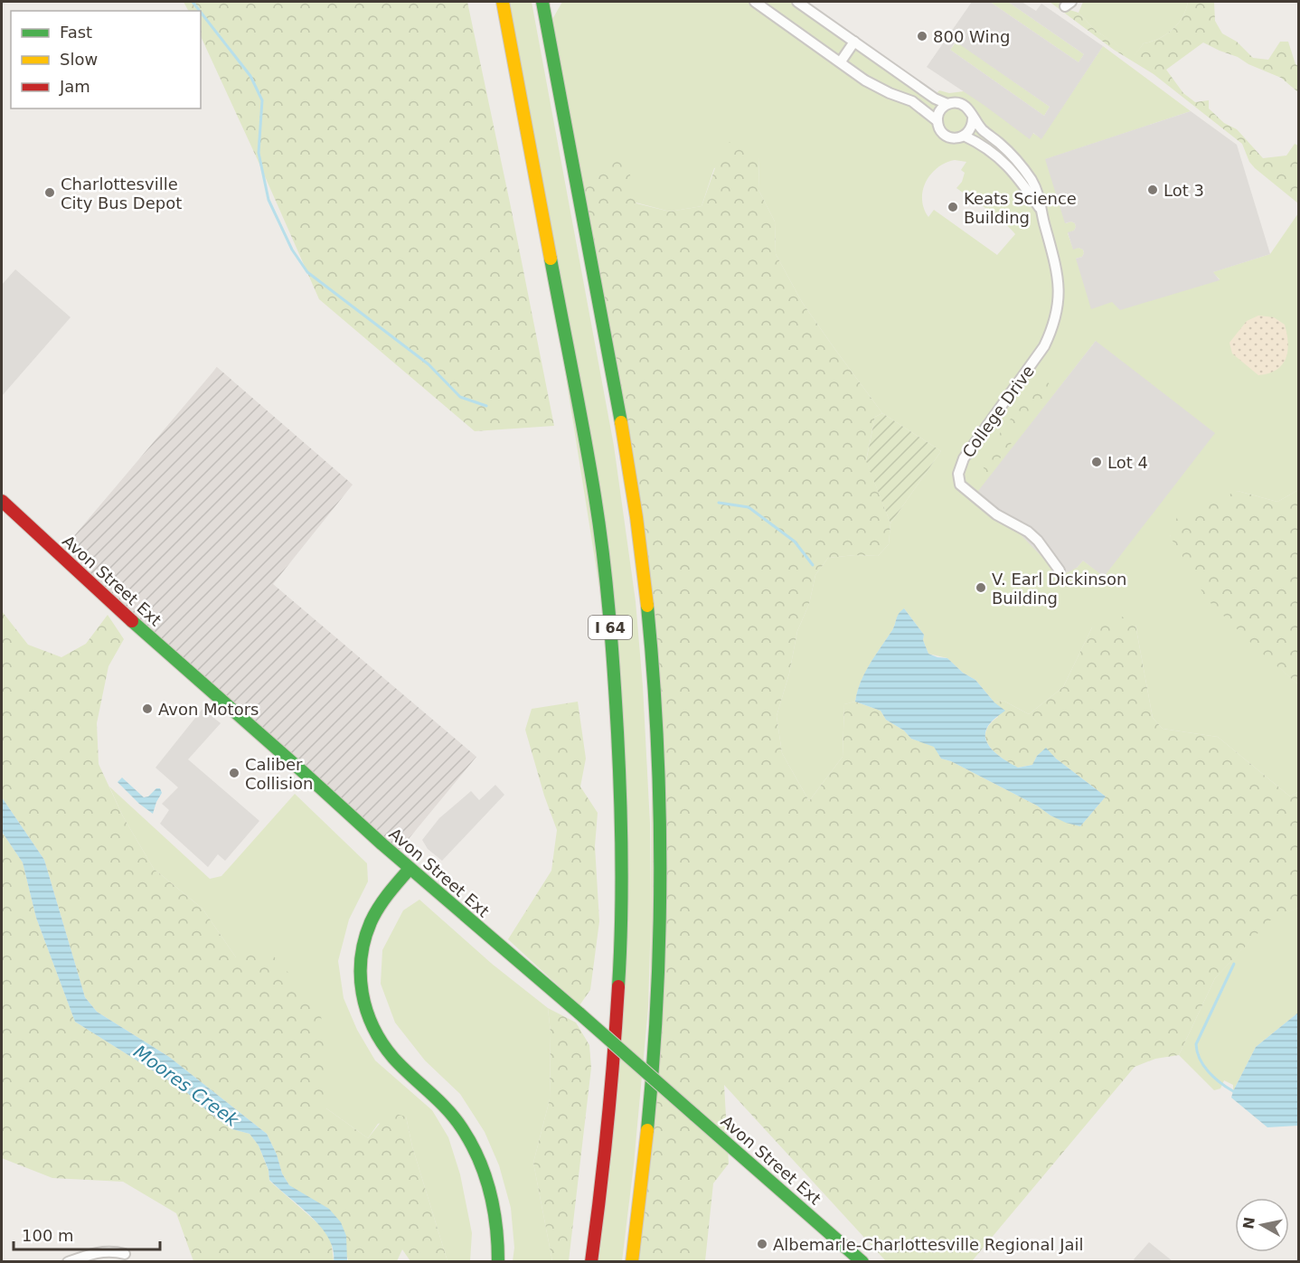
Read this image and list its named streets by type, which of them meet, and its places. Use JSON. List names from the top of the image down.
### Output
{
  "streets": {
    "main road": ["Avon Street Ext", "I 64"],
    "street": ["College Drive"]
  },
  "water": ["Moores Creek"],
  "places": [
    "800 Wing",
    "Lot 3",
    "Charlottesville City Bus Depot",
    "Keats Science Building",
    "Lot 4",
    "V. Earl Dickinson Building",
    "Avon Motors",
    "Caliber Collision",
    "Albemarle-Charlottesville Regional Jail"
  ],
  "legend": ["Fast", "Slow", "Jam"],
  "scale_bar": "100 m",
  "north": "left"
}
